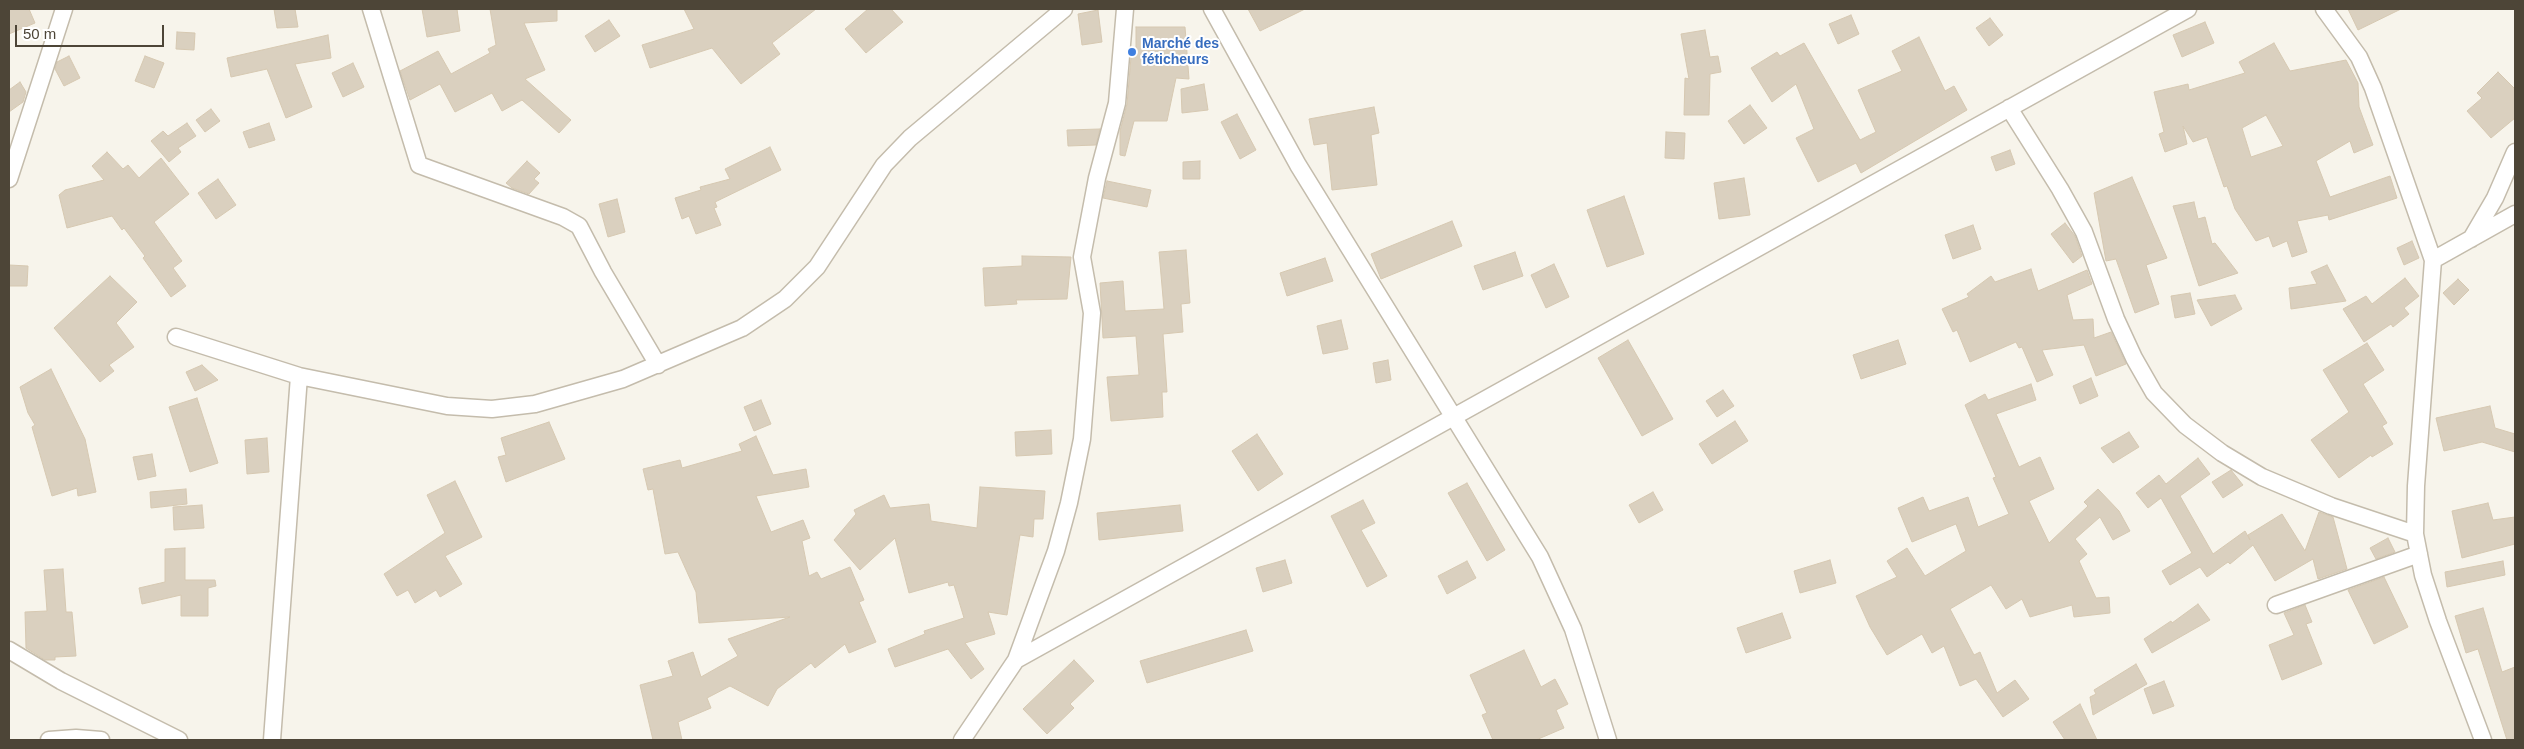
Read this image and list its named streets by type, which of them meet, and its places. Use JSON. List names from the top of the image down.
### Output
{
  "places": ["Marché des féticheurs"],
  "scale_bar": "50 m"
}
